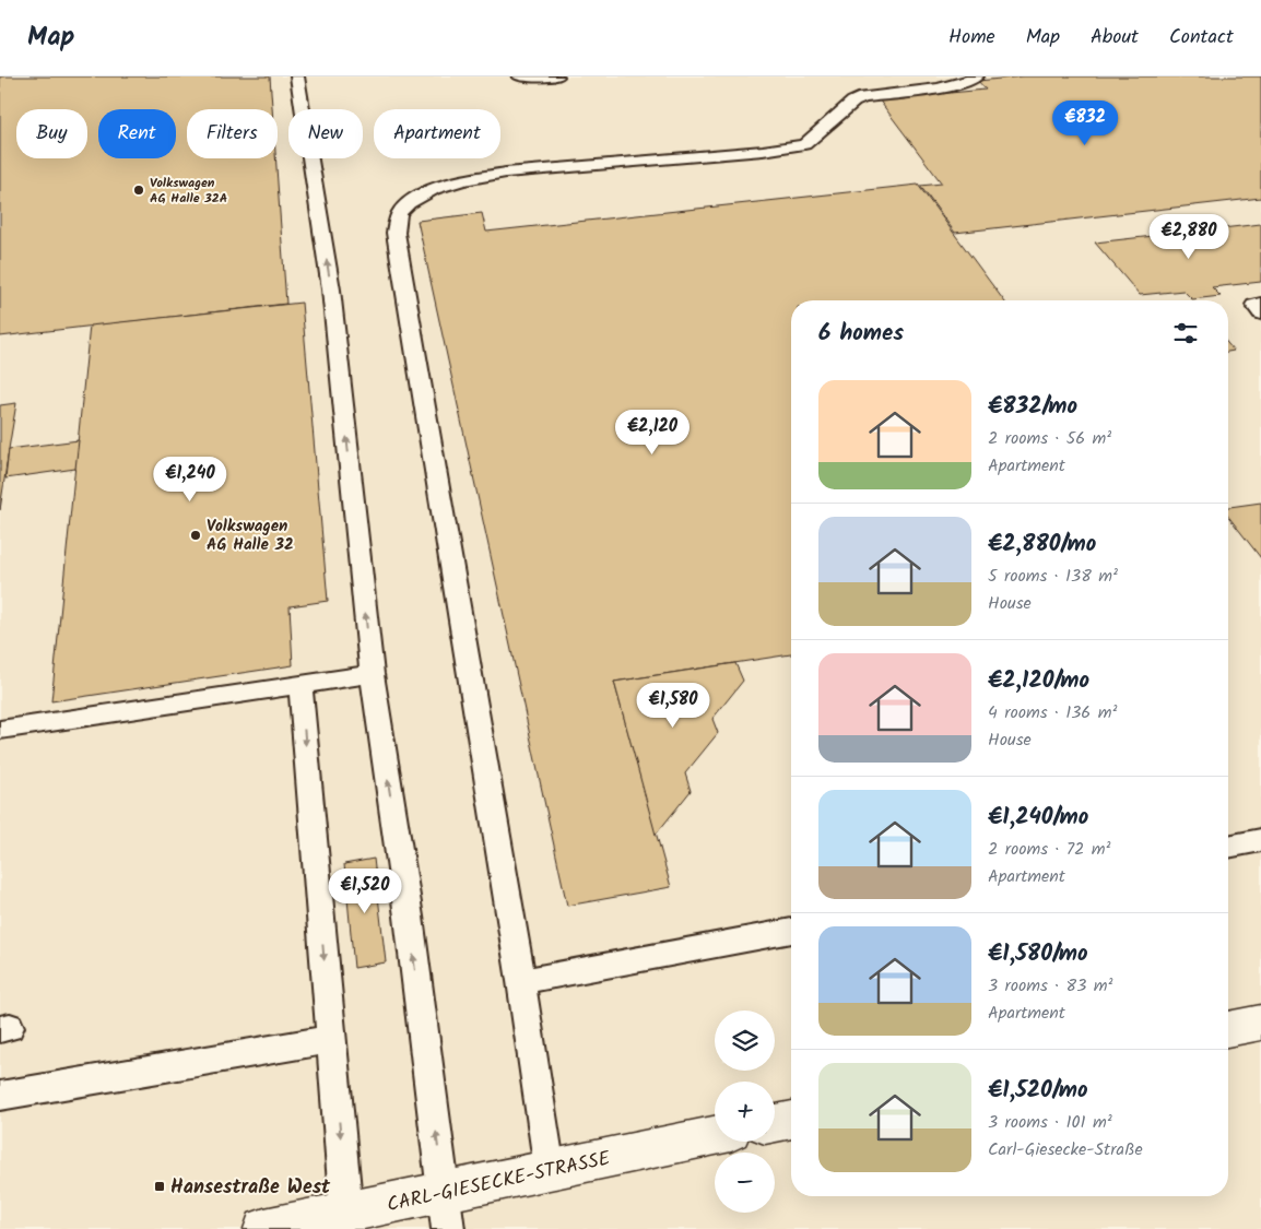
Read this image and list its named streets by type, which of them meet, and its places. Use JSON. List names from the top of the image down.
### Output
{
  "streets": {
    "street": ["CARL-GIESECKE-STRASSE"]
  },
  "places": {
    "other": ["Volkswagen AG Halle 32A", "Volkswagen AG Halle 32"],
    "transit": ["Hansestraße West"]
  },
  "page": {
    "header": "Map",
    "nav": [
      "Home",
      "Map",
      "About",
      "Contact"
    ],
    "price": [
      "€832",
      "€2,880",
      "€2,120",
      "€1,240",
      "€1,580",
      "€1,520"
    ],
    "chip": [
      "Buy",
      "Rent",
      "Filters",
      "New",
      "Apartment"
    ],
    "heading": "6 homes",
    "list": [
      {
        "name": "€832/mo",
        "note": "2 rooms · 56 m² · Apartment"
      },
      {
        "name": "€2,880/mo",
        "note": "5 rooms · 138 m² · House"
      },
      {
        "name": "€2,120/mo",
        "note": "4 rooms · 136 m² · House"
      },
      {
        "name": "€1,240/mo",
        "note": "2 rooms · 72 m² · Apartment"
      },
      {
        "name": "€1,580/mo",
        "note": "3 rooms · 83 m² · Apartment"
      },
      {
        "name": "€1,520/mo",
        "note": "3 rooms · 101 m² · Carl-Giesecke-Straße"
      }
    ],
    "map_buttons": ["+", "−"]
  }
}
